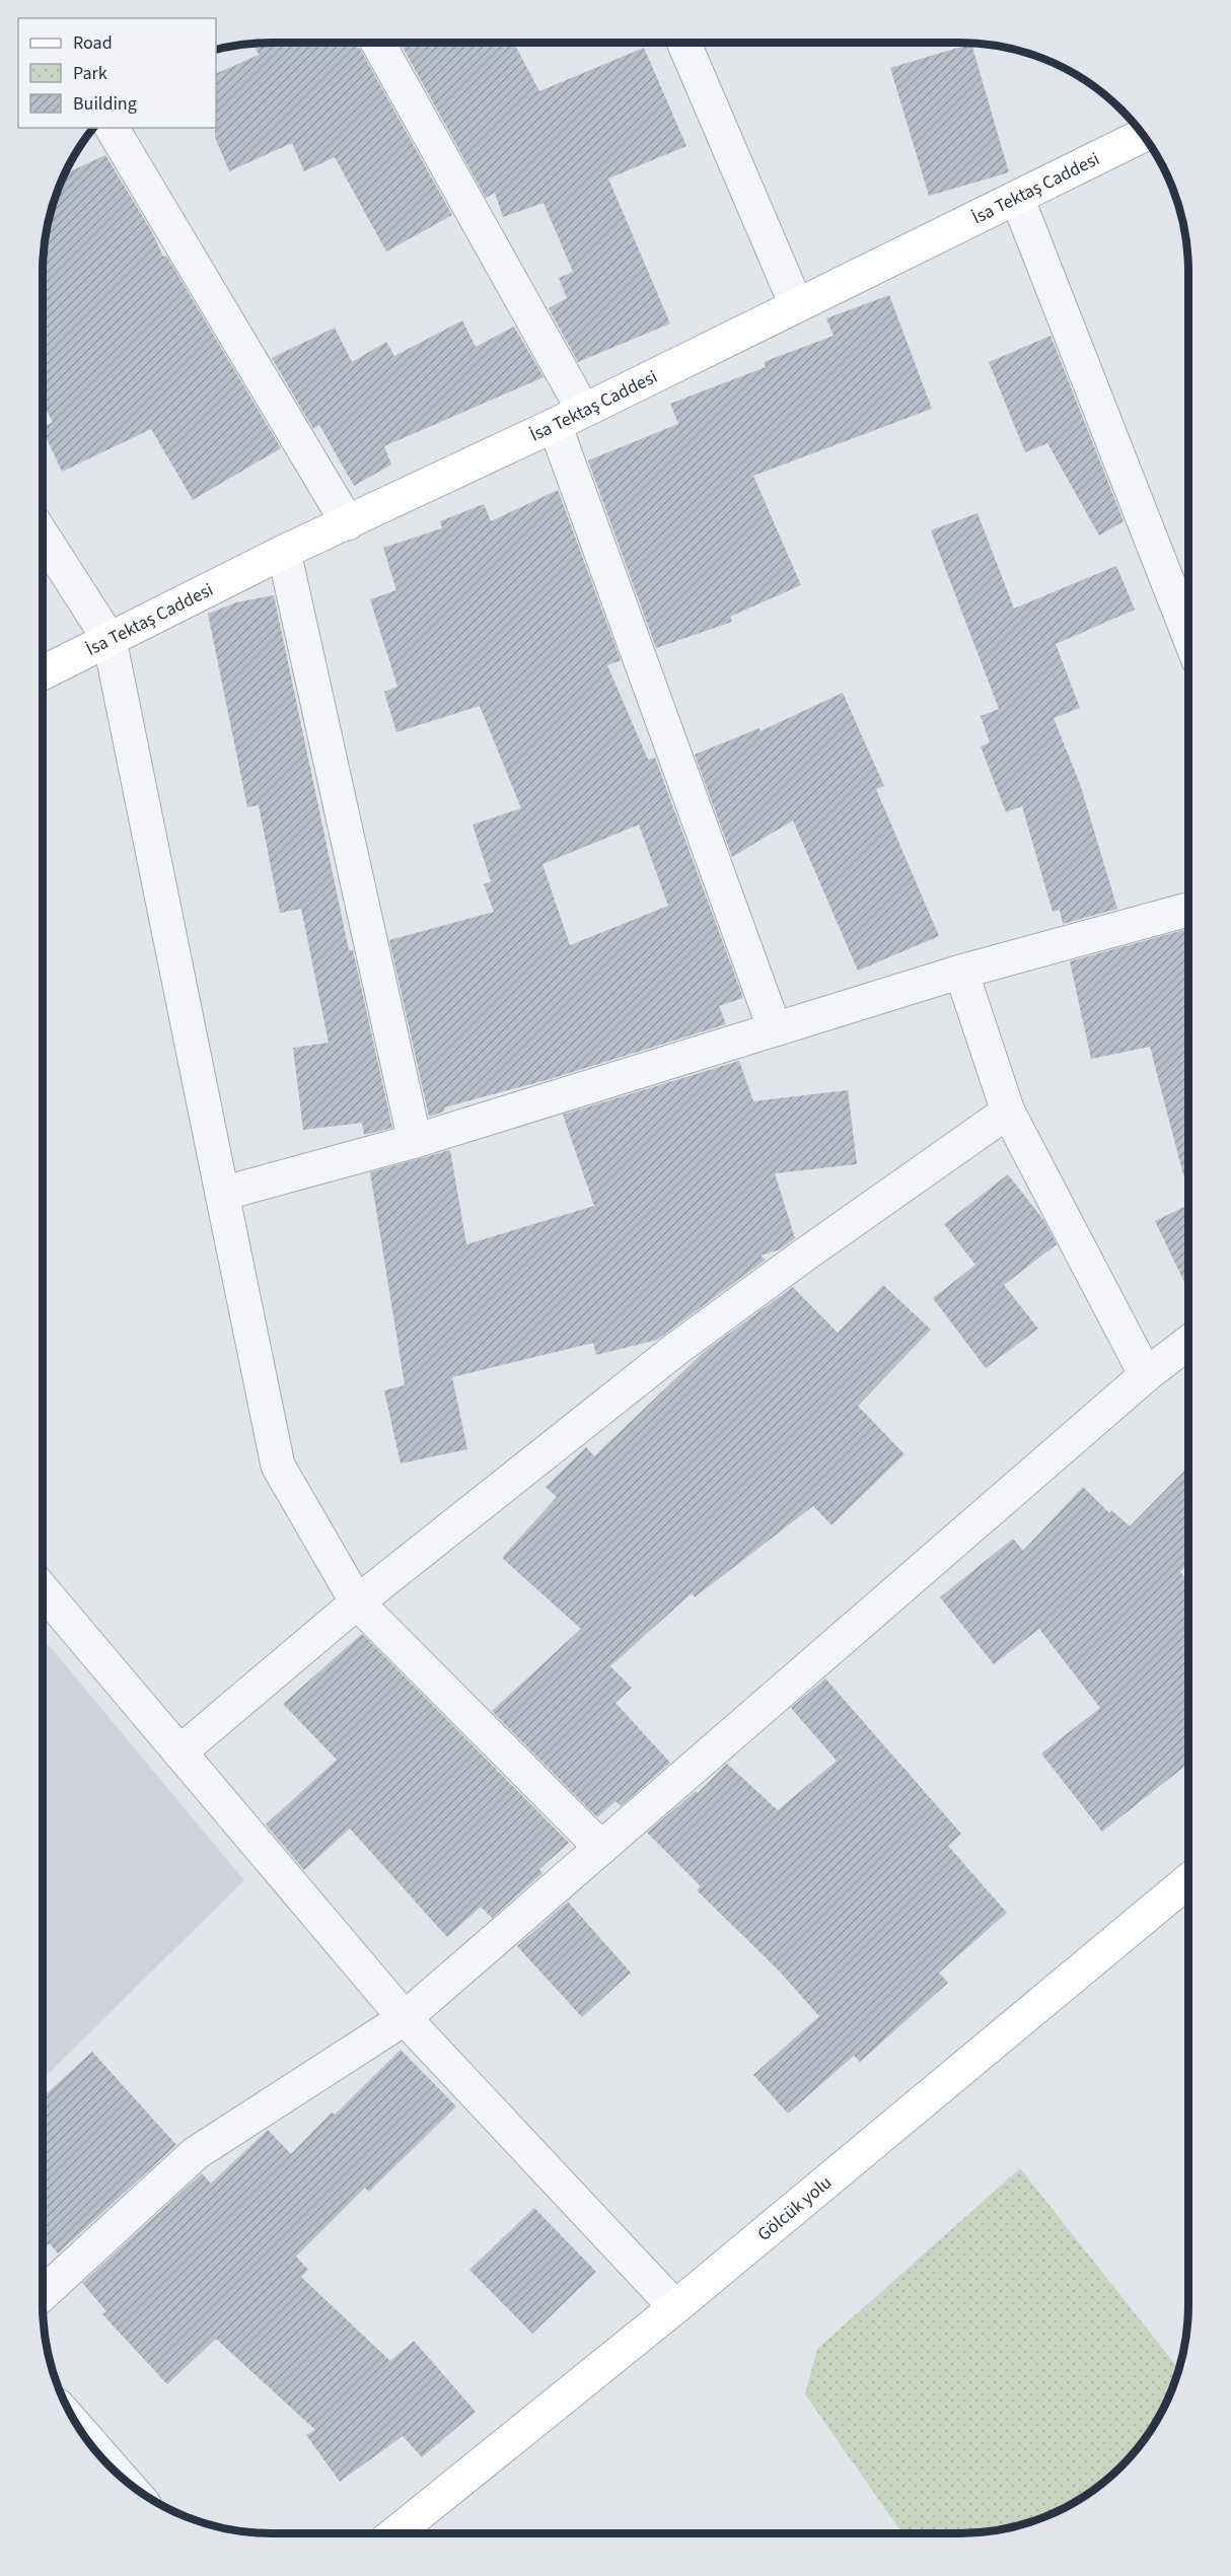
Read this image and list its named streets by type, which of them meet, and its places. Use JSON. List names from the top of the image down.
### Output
{
  "streets": {
    "street": ["İsa Tektaş Caddesi", "Gölcük yolu"]
  },
  "legend": ["Road", "Park", "Building"]
}
